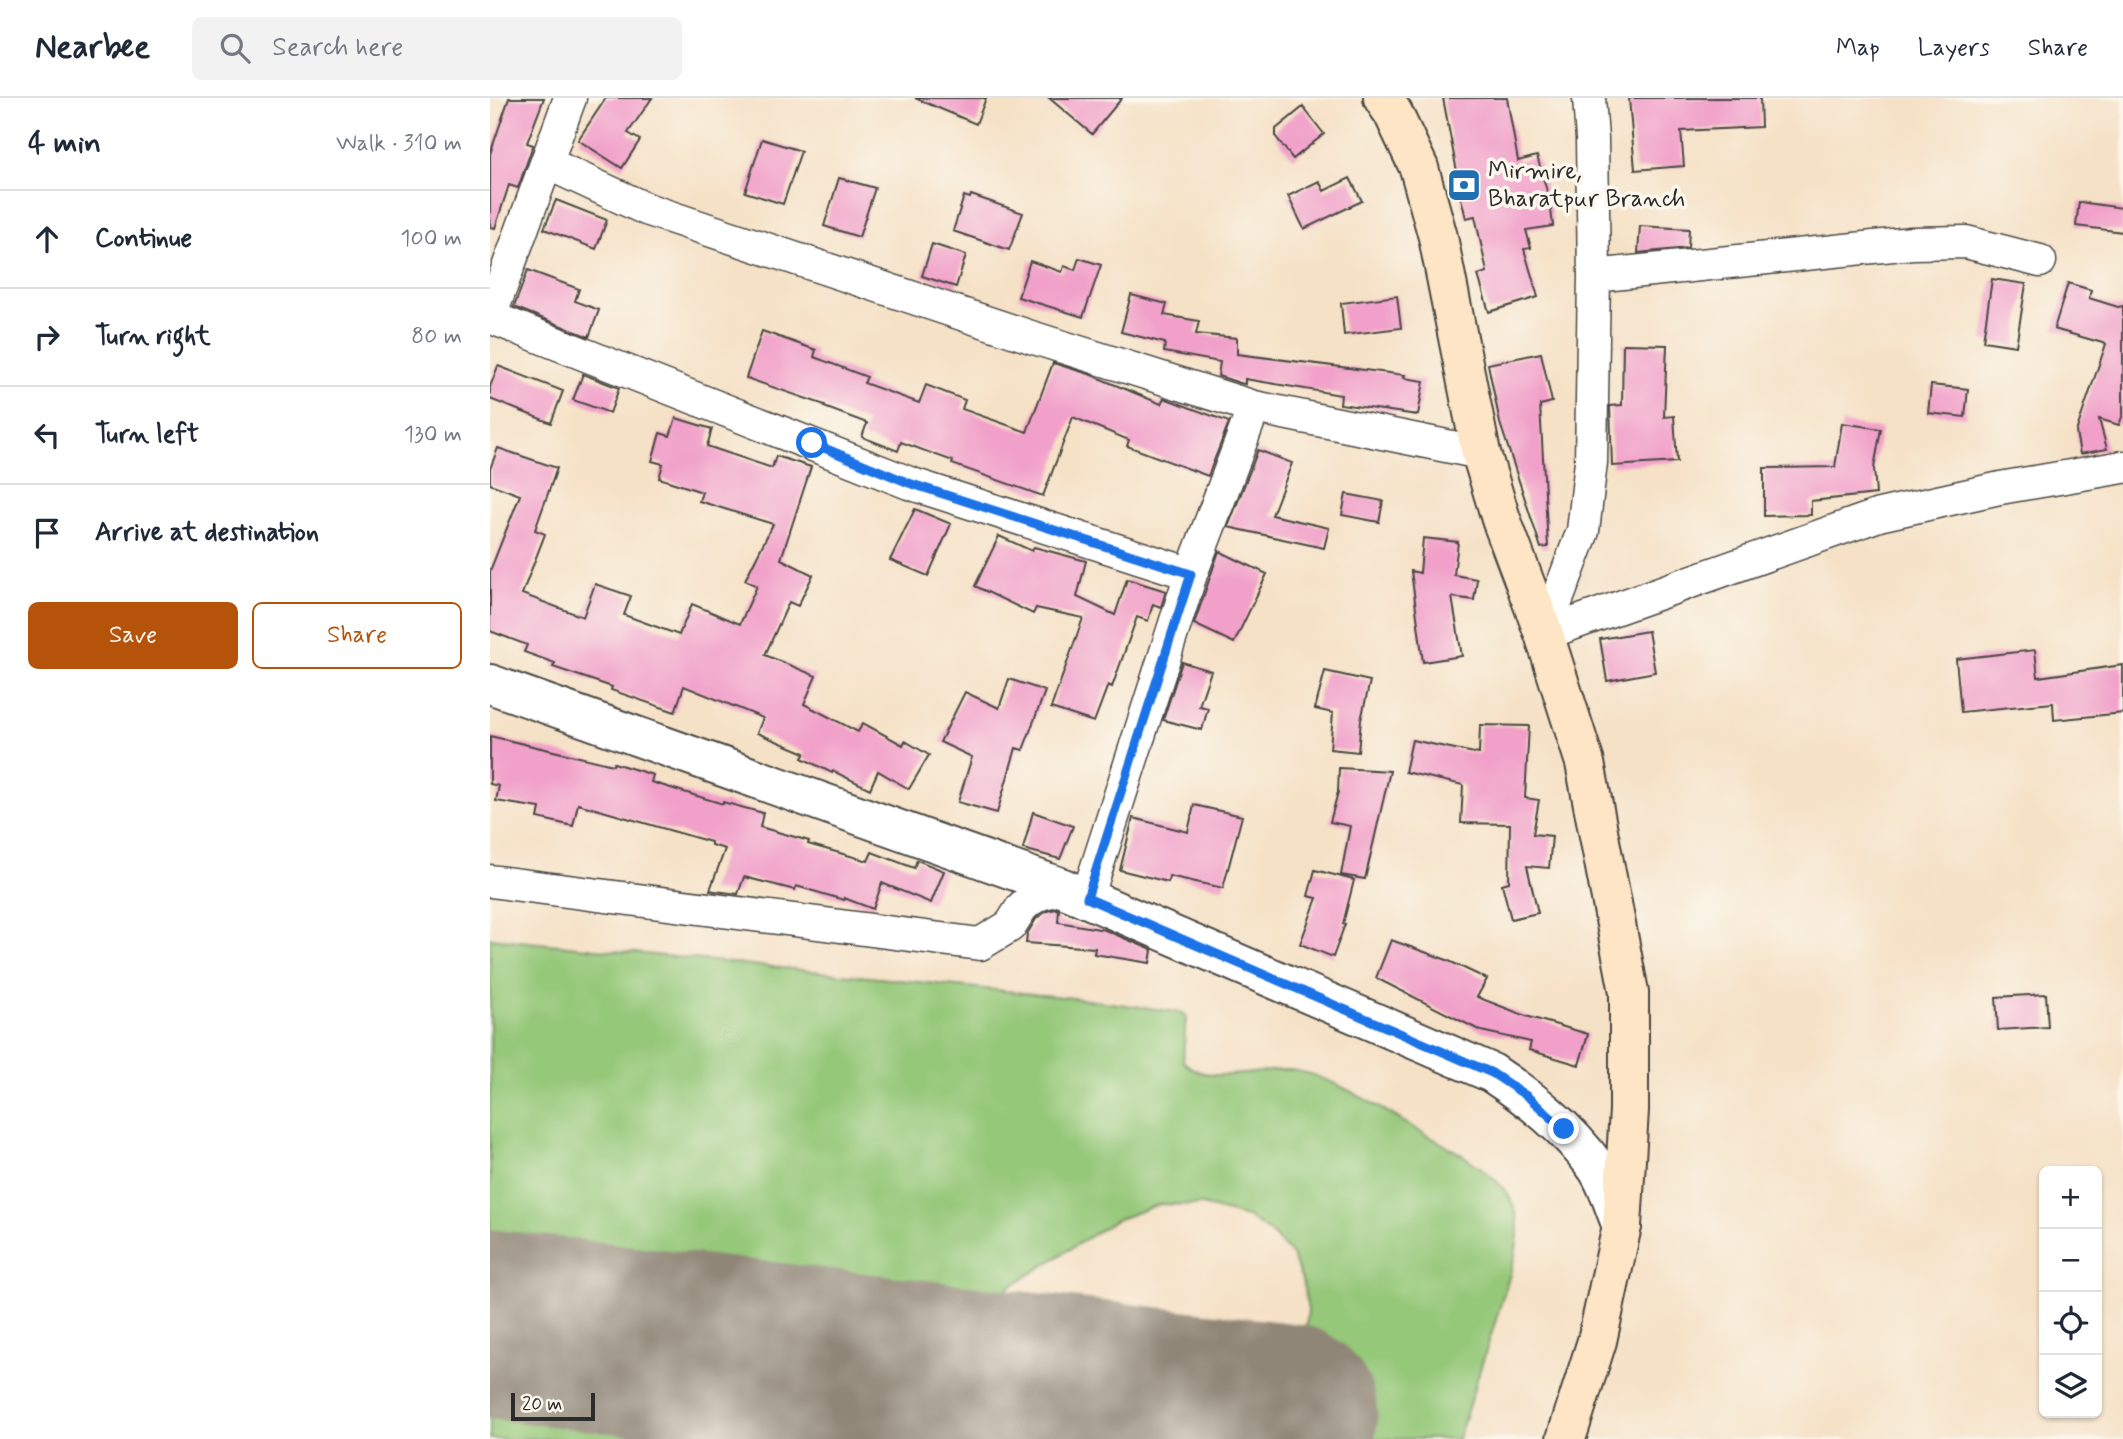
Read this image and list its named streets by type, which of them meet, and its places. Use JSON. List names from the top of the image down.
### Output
{
  "places": {
    "bank": ["Mirmire, Bharatpur Branch"]
  },
  "scale_bar": "20 m",
  "page": {
    "header": "Nearbee",
    "search": "Search here",
    "nav": ["Map", "Layers", "Share"],
    "heading": ["4 min", "Walk · 310 m"],
    "list": [
      ["Continue", "100 m"],
      ["Turn right", "80 m"],
      ["Turn left", "130 m"],
      "Arrive at destination"
    ],
    "buttons": ["Save", "Share"],
    "map_buttons": ["+", "−"],
    "scale": "20 m"
  }
}
